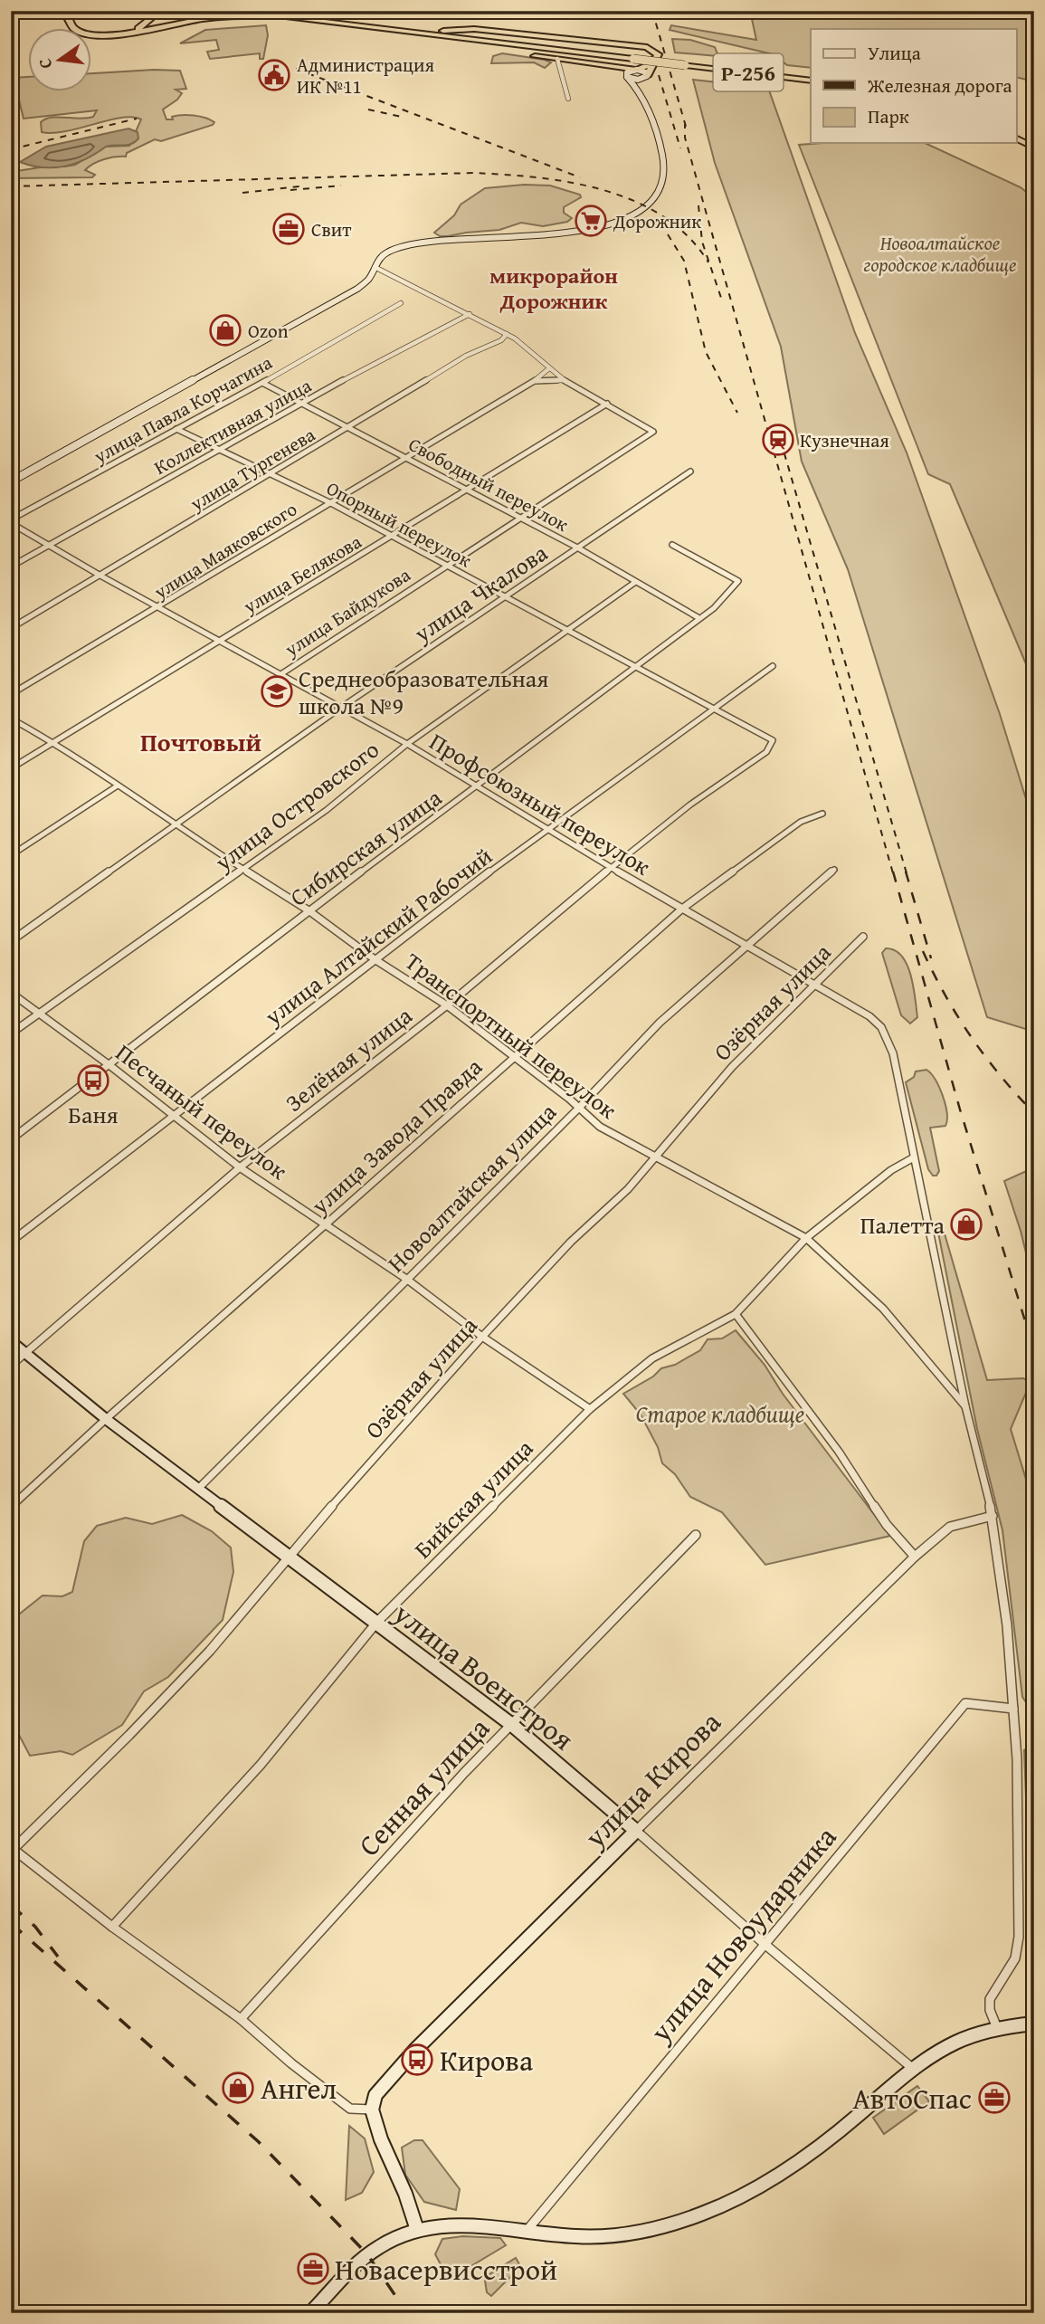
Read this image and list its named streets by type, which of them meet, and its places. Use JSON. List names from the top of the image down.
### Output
{
  "streets": {
    "highway": ["Р-256"],
    "street": [
      "улица Павла Корчагина",
      "Коллективная улица",
      "улица Тургенева",
      "Свободный переулок",
      "Опорный переулок",
      "улица Маяковского",
      "улица Белякова",
      "улица Чкалова",
      "улица Байдукова",
      "Профсоюзный переулок",
      "улица Островского",
      "Сибирская улица",
      "улица Алтайский Рабочий",
      "Озёрная улица",
      "Транспортный переулок",
      "Зелёная улица",
      "Песчаный переулок",
      "улица Завода Правда",
      "Новоалтайская улица",
      "Бийская улица",
      "улица Военстроя",
      "улица Кирова",
      "Сенная улица",
      "улица Новоударника"
    ]
  },
  "crossings": [
    ["улица Павла Корчагина", "Свободный переулок"],
    ["улица Павла Корчагина", "Опорный переулок"],
    ["улица Павла Корчагина", "Профсоюзный переулок"],
    ["Коллективная улица", "Свободный переулок"],
    ["Коллективная улица", "Опорный переулок"],
    ["Коллективная улица", "Профсоюзный переулок"],
    ["улица Тургенева", "Свободный переулок"],
    ["улица Тургенева", "Опорный переулок"],
    ["улица Тургенева", "Профсоюзный переулок"],
    ["Свободный переулок", "улица Маяковского"],
    ["Свободный переулок", "улица Белякова"],
    ["Свободный переулок", "улица Чкалова"],
    ["Свободный переулок", "улица Байдукова"],
    ["Свободный переулок", "улица Островского"],
    ["Свободный переулок", "Сибирская улица"],
    ["Опорный переулок", "улица Маяковского"],
    ["Опорный переулок", "улица Белякова"],
    ["Опорный переулок", "улица Чкалова"],
    ["Опорный переулок", "улица Байдукова"],
    ["Опорный переулок", "улица Островского"],
    ["Опорный переулок", "Сибирская улица"],
    ["Опорный переулок", "улица Алтайский Рабочий"],
    ["Опорный переулок", "Зелёная улица"],
    ["улица Маяковского", "Профсоюзный переулок"],
    ["улица Белякова", "улица Байдукова"],
    ["улица Белякова", "Профсоюзный переулок"],
    ["улица Белякова", "Транспортный переулок"],
    ["улица Чкалова", "Профсоюзный переулок"],
    ["улица Чкалова", "Транспортный переулок"],
    ["улица Байдукова", "Профсоюзный переулок"],
    ["Профсоюзный переулок", "улица Островского"],
    ["Профсоюзный переулок", "Сибирская улица"],
    ["Профсоюзный переулок", "улица Алтайский Рабочий"],
    ["Профсоюзный переулок", "Озёрная улица"],
    ["Профсоюзный переулок", "Зелёная улица"],
    ["Профсоюзный переулок", "улица Завода Правда"],
    ["Профсоюзный переулок", "Новоалтайская улица"],
    ["Профсоюзный переулок", "Бийская улица"],
    ["улица Островского", "Транспортный переулок"],
    ["улица Островского", "Песчаный переулок"],
    ["Сибирская улица", "Транспортный переулок"],
    ["Сибирская улица", "Песчаный переулок"],
    ["улица Алтайский Рабочий", "Транспортный переулок"],
    ["улица Алтайский Рабочий", "Песчаный переулок"],
    ["Озёрная улица", "Транспортный переулок"],
    ["Озёрная улица", "Песчаный переулок"],
    ["Озёрная улица", "улица Военстроя"],
    ["Транспортный переулок", "Зелёная улица"],
    ["Транспортный переулок", "улица Завода Правда"],
    ["Транспортный переулок", "Новоалтайская улица"],
    ["Транспортный переулок", "Бийская улица"],
    ["Зелёная улица", "Песчаный переулок"],
    ["Зелёная улица", "улица Военстроя"],
    ["Песчаный переулок", "улица Завода Правда"],
    ["Песчаный переулок", "Новоалтайская улица"],
    ["Песчаный переулок", "Бийская улица"],
    ["улица Завода Правда", "улица Военстроя"],
    ["Новоалтайская улица", "улица Военстроя"],
    ["Бийская улица", "улица Военстроя"],
    ["улица Военстроя", "улица Кирова"],
    ["улица Военстроя", "Сенная улица"],
    ["улица Военстроя", "улица Новоударника"]
  ],
  "districts": ["микрорайон Дорожник", "Почтовый"],
  "parks": ["Новоалтайское городское кладбище", "Старое кладбище"],
  "places": {
    "public building": ["Администрация ИК №11"],
    "supermarket": ["Дорожник"],
    "office": ["Свит", "АвтоСпас", "Новасервисстрой"],
    "shop": ["Ozon", "Палетта", "Ангел"],
    "station": ["Кузнечная"],
    "school or university": ["Среднеобразовательная школа №9"],
    "bus stop": ["Баня", "Кирова"]
  },
  "legend": ["Улица", "Железная дорога", "Парк"],
  "north": "left"
}
